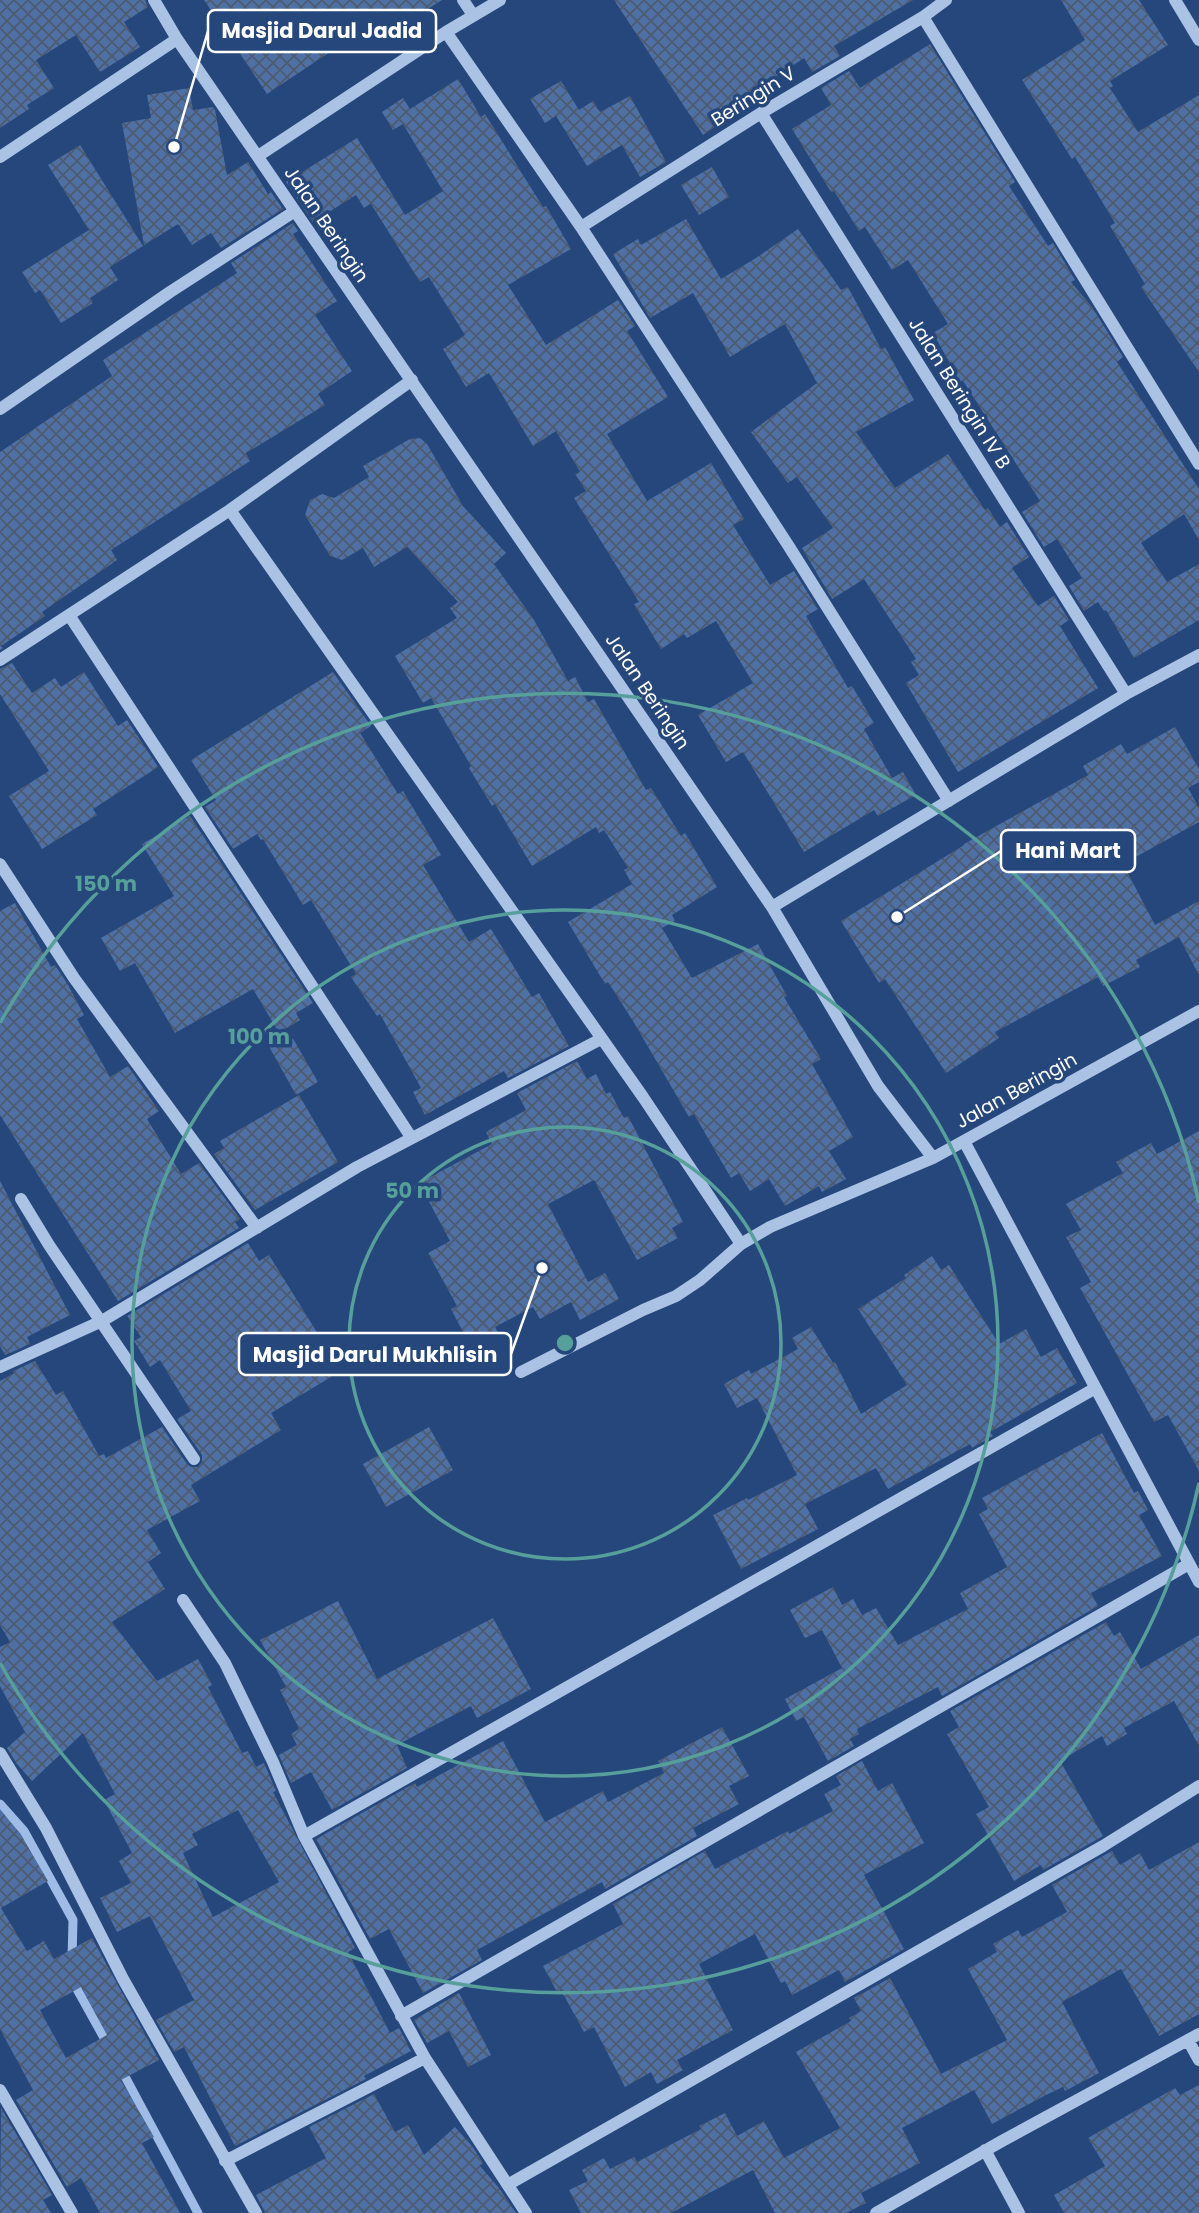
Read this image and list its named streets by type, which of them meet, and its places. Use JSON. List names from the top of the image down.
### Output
{
  "streets": {
    "street": ["Beringin V", "Jalan Beringin", "Jalan Beringin IV B"]
  },
  "crossings": [
    ["Beringin V", "Jalan Beringin IV B"]
  ],
  "places": ["Masjid Darul Jadid", "Hani Mart", "Masjid Darul Mukhlisin"],
  "rings": ["150 m", "100 m", "50 m"]
}
